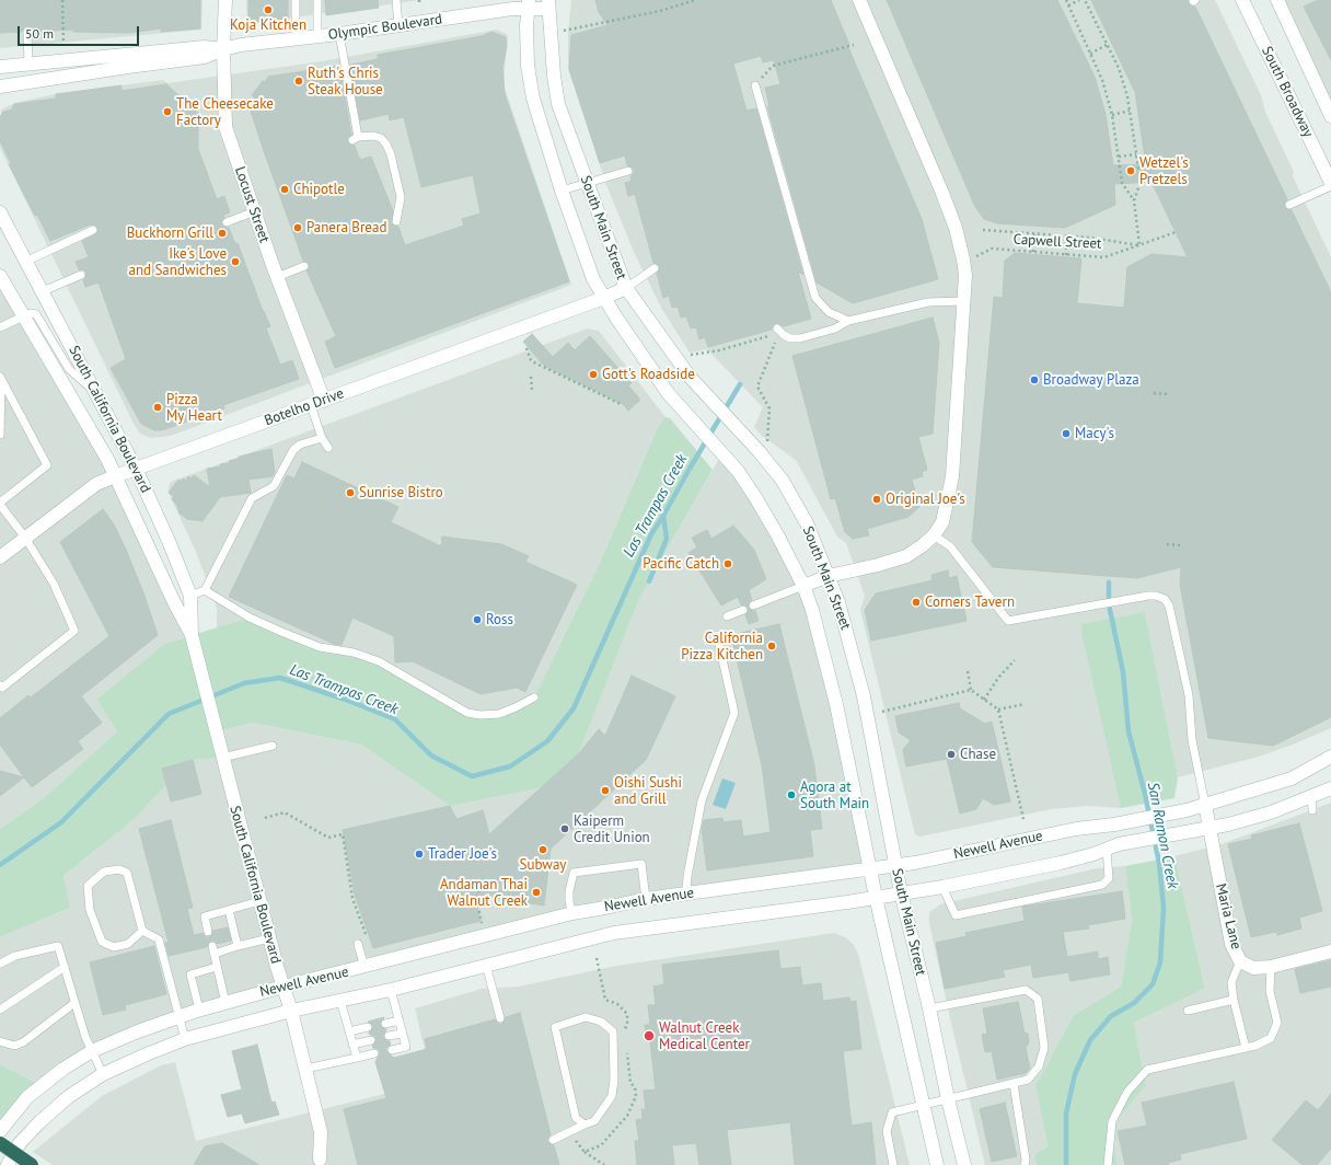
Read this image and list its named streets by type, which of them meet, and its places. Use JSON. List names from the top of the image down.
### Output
{
  "streets": {
    "street": [
      "Olympic Boulevard",
      "South Broadway",
      "Locust Street",
      "South Main Street",
      "Botelho Drive",
      "South California Boulevard",
      "Newell Avenue",
      "Maria Lane"
    ],
    "path": ["Capwell Street"]
  },
  "crossings": [
    ["Olympic Boulevard", "Locust Street"],
    ["Olympic Boulevard", "South Main Street"],
    ["Locust Street", "Botelho Drive"],
    ["South Main Street", "Botelho Drive"],
    ["South Main Street", "Newell Avenue"],
    ["Botelho Drive", "South California Boulevard"],
    ["South California Boulevard", "Newell Avenue"],
    ["Newell Avenue", "Maria Lane"]
  ],
  "water": ["Las Trampas Creek", "San Ramon Creek"],
  "places": [
    "Koja Kitchen",
    "Ruth's Chris Steak House",
    "The Cheesecake Factory",
    "Wetzel's Pretzels",
    "Chipotle",
    "Panera Bread",
    "Buckhorn Grill",
    "Ike's Love and Sandwiches",
    "Gott's Roadside",
    "Broadway Plaza",
    "Pizza My Heart",
    "Macy's",
    "Sunrise Bistro",
    "Original Joe's",
    "Pacific Catch",
    "Corners Tavern",
    "Ross",
    "California Pizza Kitchen",
    "Chase",
    "Oishi Sushi and Grill",
    "Agora at South Main",
    "Kaiperm Credit Union",
    "Subway",
    "Trader Joe's",
    "Andaman Thai Walnut Creek",
    "Walnut Creek Medical Center"
  ],
  "scale_bar": "50 m"
}
